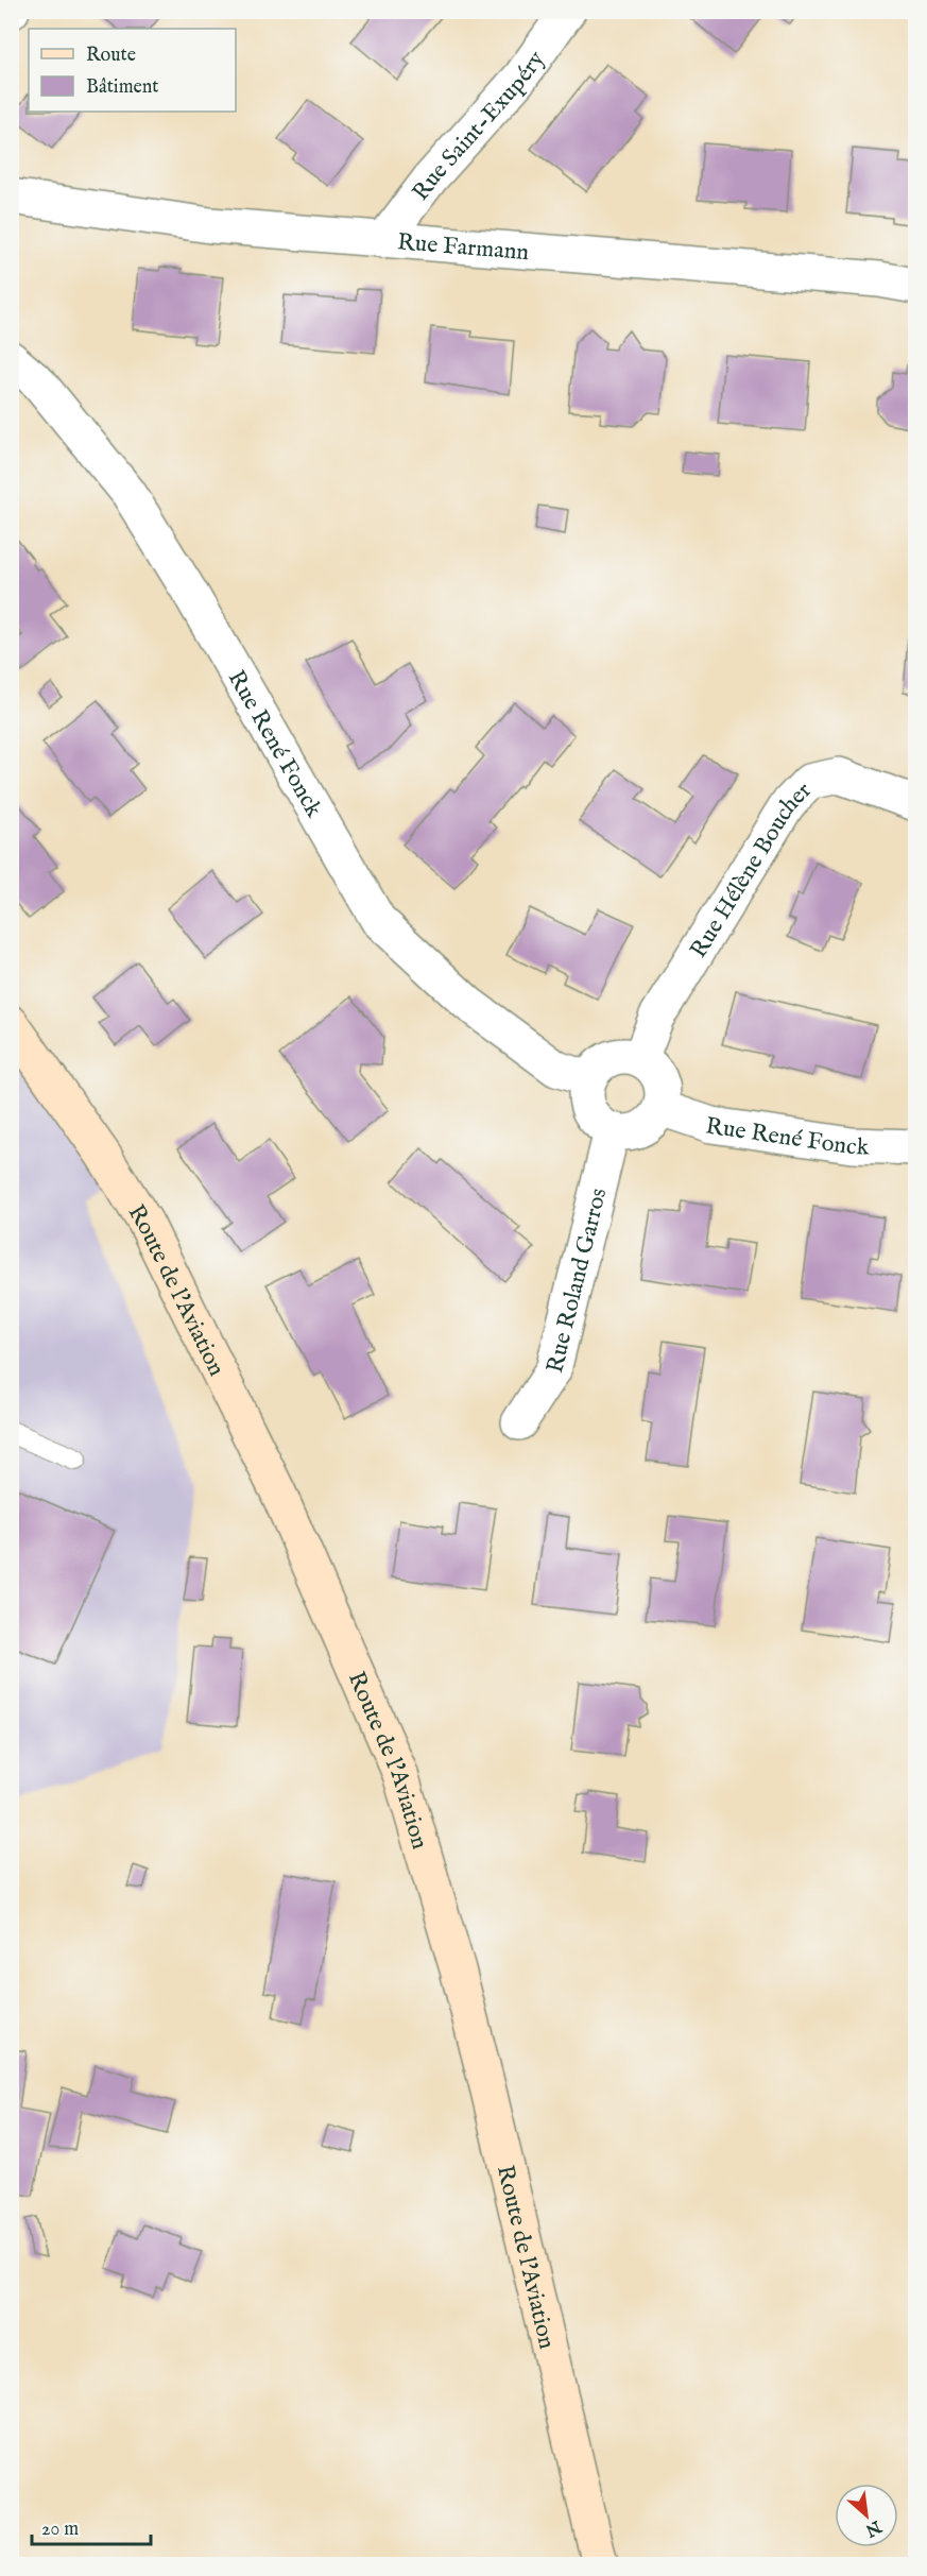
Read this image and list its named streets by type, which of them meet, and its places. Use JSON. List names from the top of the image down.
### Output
{
  "streets": {
    "street": [
      "Rue Saint-Exupéry",
      "Rue Farmann",
      "Rue René Fonck",
      "Rue Hélène Boucher",
      "Rue Roland Garros",
      "Route de l'Aviation"
    ]
  },
  "crossings": [
    ["Rue Saint-Exupéry", "Rue Farmann"],
    ["Rue René Fonck", "Rue Hélène Boucher"],
    ["Rue René Fonck", "Rue Roland Garros"],
    ["Rue Hélène Boucher", "Rue Roland Garros"]
  ],
  "legend": ["Route", "Bâtiment"],
  "scale_bar": "20 m",
  "north": "bottom right"
}
